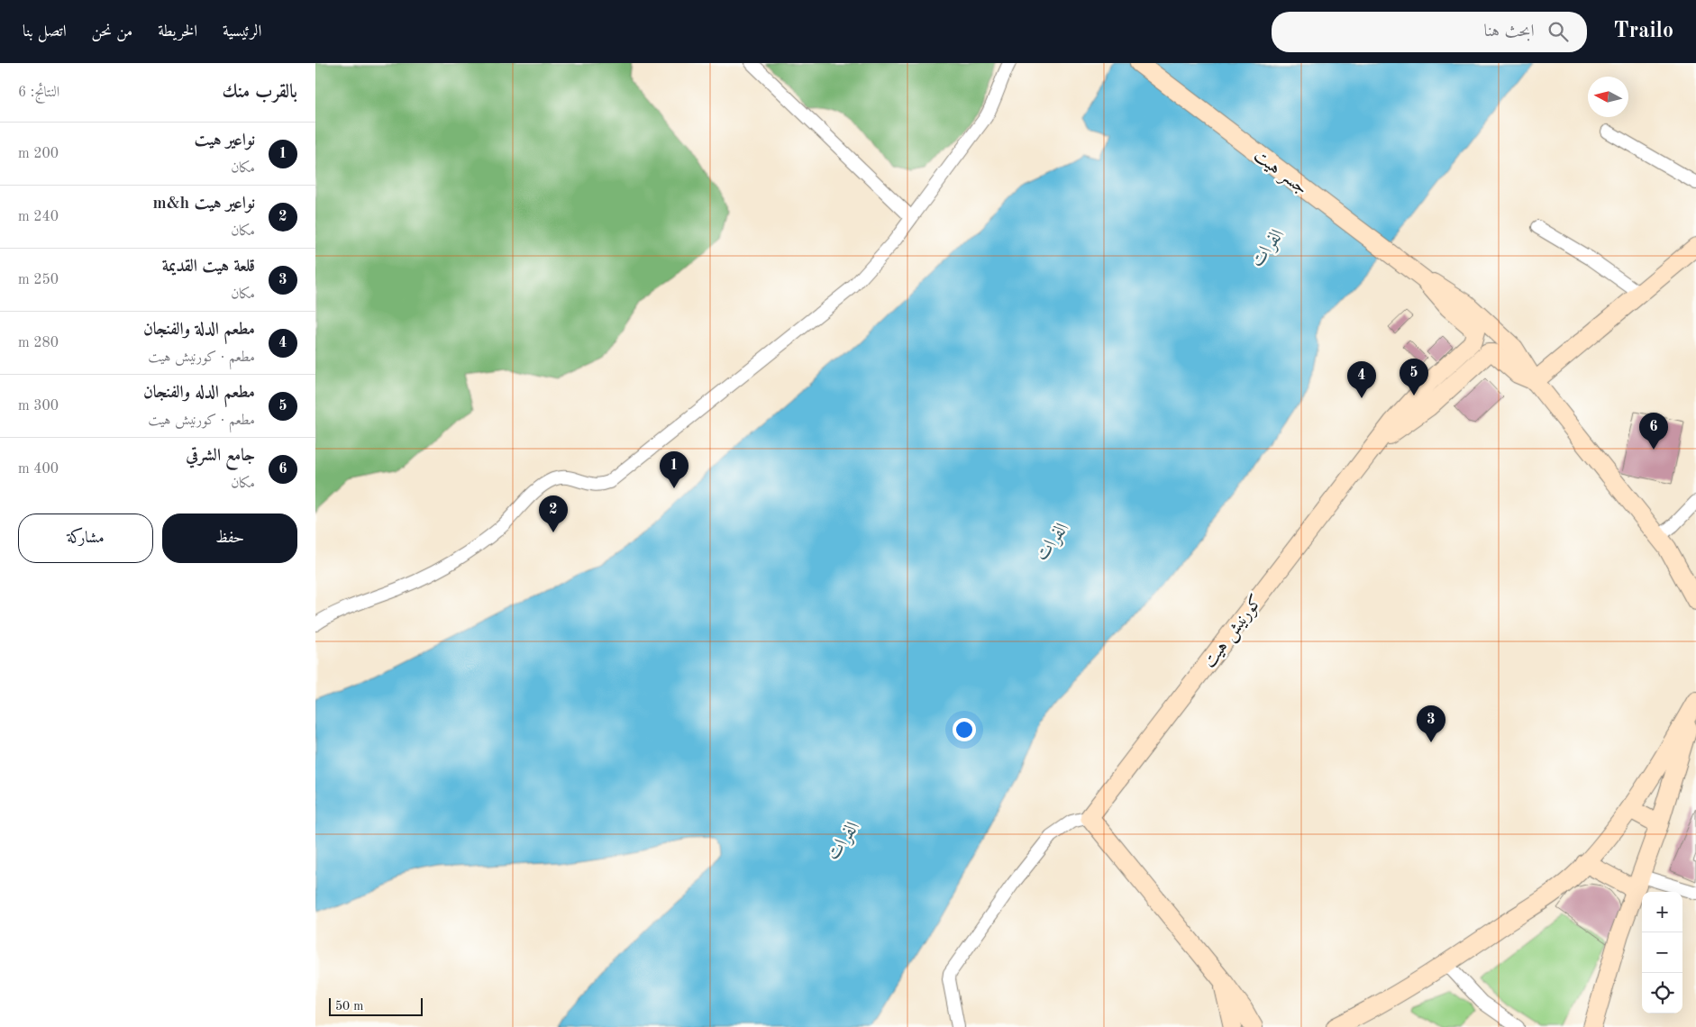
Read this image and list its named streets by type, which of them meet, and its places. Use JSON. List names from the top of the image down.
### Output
{
  "streets": {
    "main road": ["جسر هيت", "كورنيش هيت"]
  },
  "crossings": [
    ["جسر هيت", "كورنيش هيت"]
  ],
  "water": ["الفرات"],
  "scale_bar": "50 m",
  "north": "left",
  "page": {
    "header": "Trailo",
    "search": "ابحث هنا",
    "nav": [
      "الرئيسية",
      "الخريطة",
      "من نحن",
      "اتصل بنا"
    ],
    "heading": ["بالقرب منك", "النتائج: 6"],
    "list": [
      {
        "mark": "1",
        "name": "نواعير هيت",
        "note": "مكان",
        "value": "200 m"
      },
      {
        "mark": "2",
        "name": "نواعير هيت m&h",
        "note": "مكان",
        "value": "240 m"
      },
      {
        "mark": "3",
        "name": "قلعة هيت القديمة",
        "note": "مكان",
        "value": "250 m"
      },
      {
        "mark": "4",
        "name": "مطعم الدلة والفنجان",
        "note": "مطعم · كورنيش هيت",
        "value": "280 m"
      },
      {
        "mark": "5",
        "name": "مطعم الدله والفنجان",
        "note": "مطعم · كورنيش هيت",
        "value": "300 m"
      },
      {
        "mark": "6",
        "name": "جامع الشرقي",
        "note": "مكان",
        "value": "400 m"
      }
    ],
    "pins": [
      "5",
      "4",
      "6",
      "1",
      "2",
      "3"
    ],
    "buttons": ["حفظ", "مشاركة"],
    "map_buttons": ["+", "−"],
    "scale": "50 m"
  }
}
